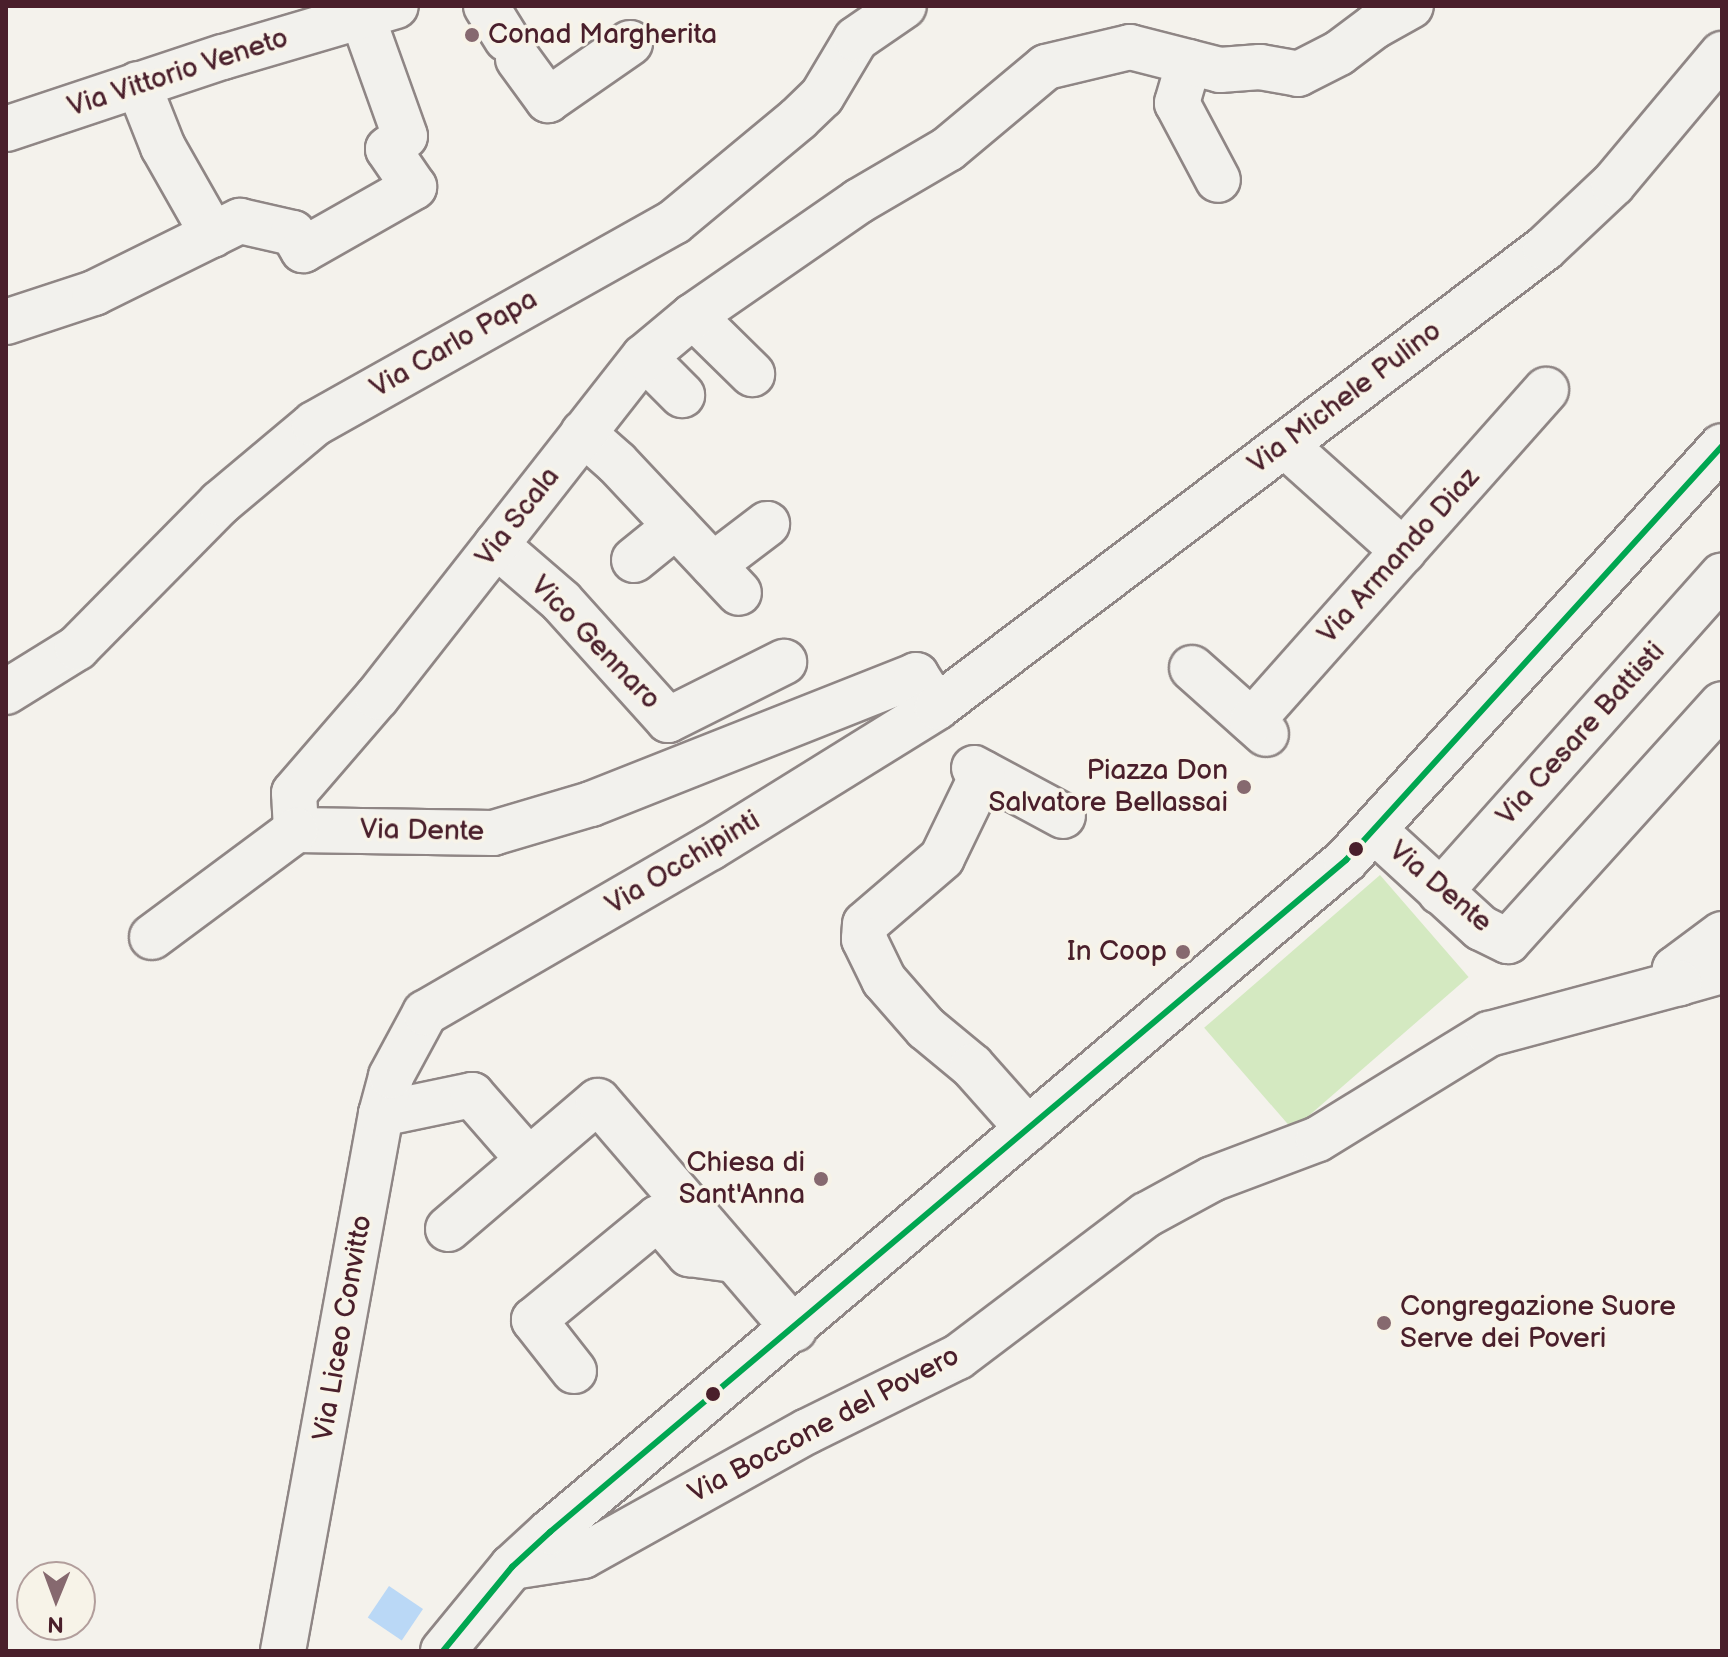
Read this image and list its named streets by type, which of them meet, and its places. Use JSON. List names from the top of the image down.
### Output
{
  "streets": {
    "street": [
      "Via Vittorio Veneto",
      "Via Carlo Papa",
      "Via Michele Pulino",
      "Via Scala",
      "Via Armando Diaz",
      "Vico Gennaro",
      "Via Cesare Battisti",
      "Via Dente",
      "Via Occhipinti",
      "Via Liceo Convitto",
      "Via Boccone del Povero"
    ]
  },
  "crossings": [
    ["Via Michele Pulino", "Via Dente"],
    ["Via Michele Pulino", "Via Occhipinti"],
    ["Via Scala", "Vico Gennaro"],
    ["Via Scala", "Via Dente"],
    ["Via Cesare Battisti", "Via Dente"],
    ["Via Dente", "Via Occhipinti"],
    ["Via Occhipinti", "Via Liceo Convitto"]
  ],
  "places": [
    "Conad Margherita",
    "Piazza Don Salvatore Bellassai",
    "In Coop",
    "Chiesa di Sant'Anna",
    "Congregazione Suore Serve dei Poveri"
  ],
  "north": "bottom"
}
